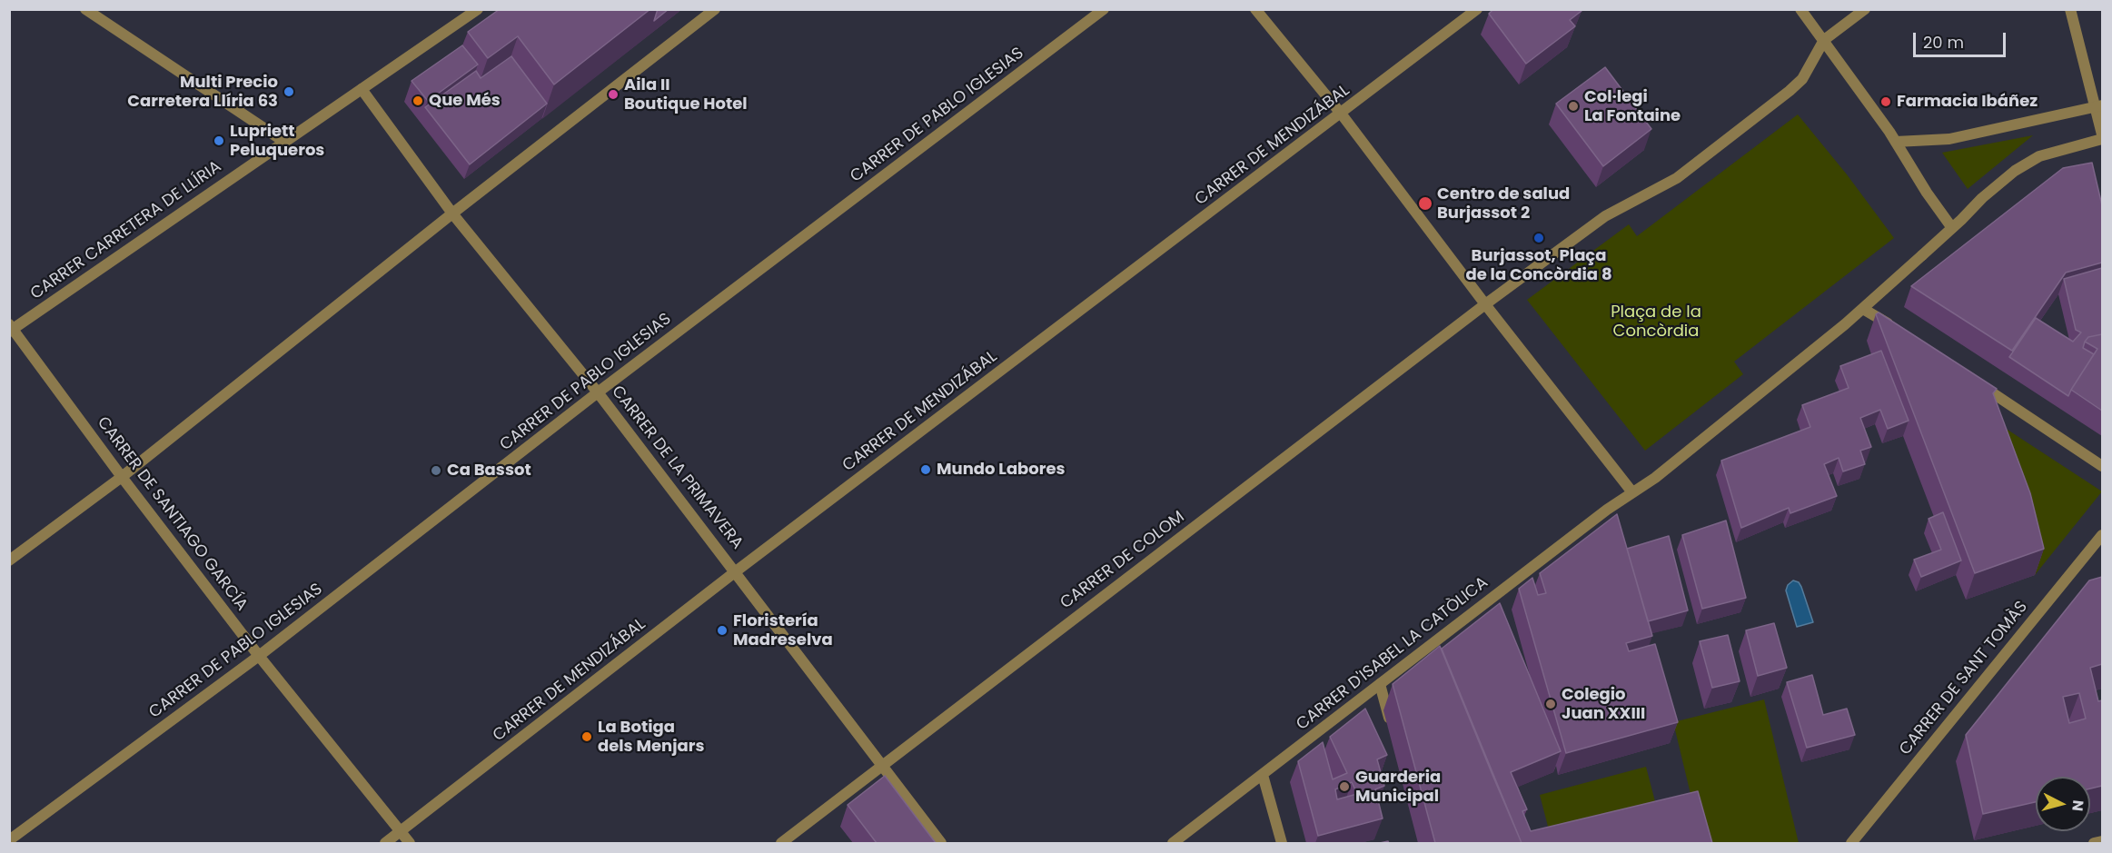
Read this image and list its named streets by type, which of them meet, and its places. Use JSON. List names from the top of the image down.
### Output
{
  "streets": {
    "street": [
      "CARRER DE PABLO IGLESIAS",
      "CARRER DE MENDIZÁBAL",
      "CARRER CARRETERA DE LLÍRIA",
      "CARRER DE LA PRIMAVERA",
      "CARRER DE SANTIAGO GARCÍA",
      "CARRER DE COLOM",
      "CARRER D'ISABEL LA CATÒLICA",
      "CARRER DE SANT TOMÀS"
    ]
  },
  "crossings": [
    ["CARRER DE PABLO IGLESIAS", "CARRER DE LA PRIMAVERA"],
    ["CARRER DE PABLO IGLESIAS", "CARRER DE SANTIAGO GARCÍA"],
    ["CARRER DE MENDIZÁBAL", "CARRER DE LA PRIMAVERA"],
    ["CARRER DE MENDIZÁBAL", "CARRER DE SANTIAGO GARCÍA"],
    ["CARRER CARRETERA DE LLÍRIA", "CARRER DE LA PRIMAVERA"],
    ["CARRER CARRETERA DE LLÍRIA", "CARRER DE SANTIAGO GARCÍA"],
    ["CARRER DE LA PRIMAVERA", "CARRER DE COLOM"]
  ],
  "parks": ["Plaça de la Concòrdia"],
  "places": [
    "Multi Precio Carretera Llíria 63",
    "Aila II Boutique Hotel",
    "Que Més",
    "Farmacia Ibáñez",
    "Col·legi La Fontaine",
    "Lupriett Peluqueros",
    "Centro de salud Burjassot 2",
    "Burjassot, Plaça de la Concòrdia 8",
    "Mundo Labores",
    "Ca Bassot",
    "Floristería Madreselva",
    "Colegio Juan XXIII",
    "La Botiga dels Menjars",
    "Guarderia Municipal"
  ],
  "scale_bar": "20 m",
  "north": "right"
}
